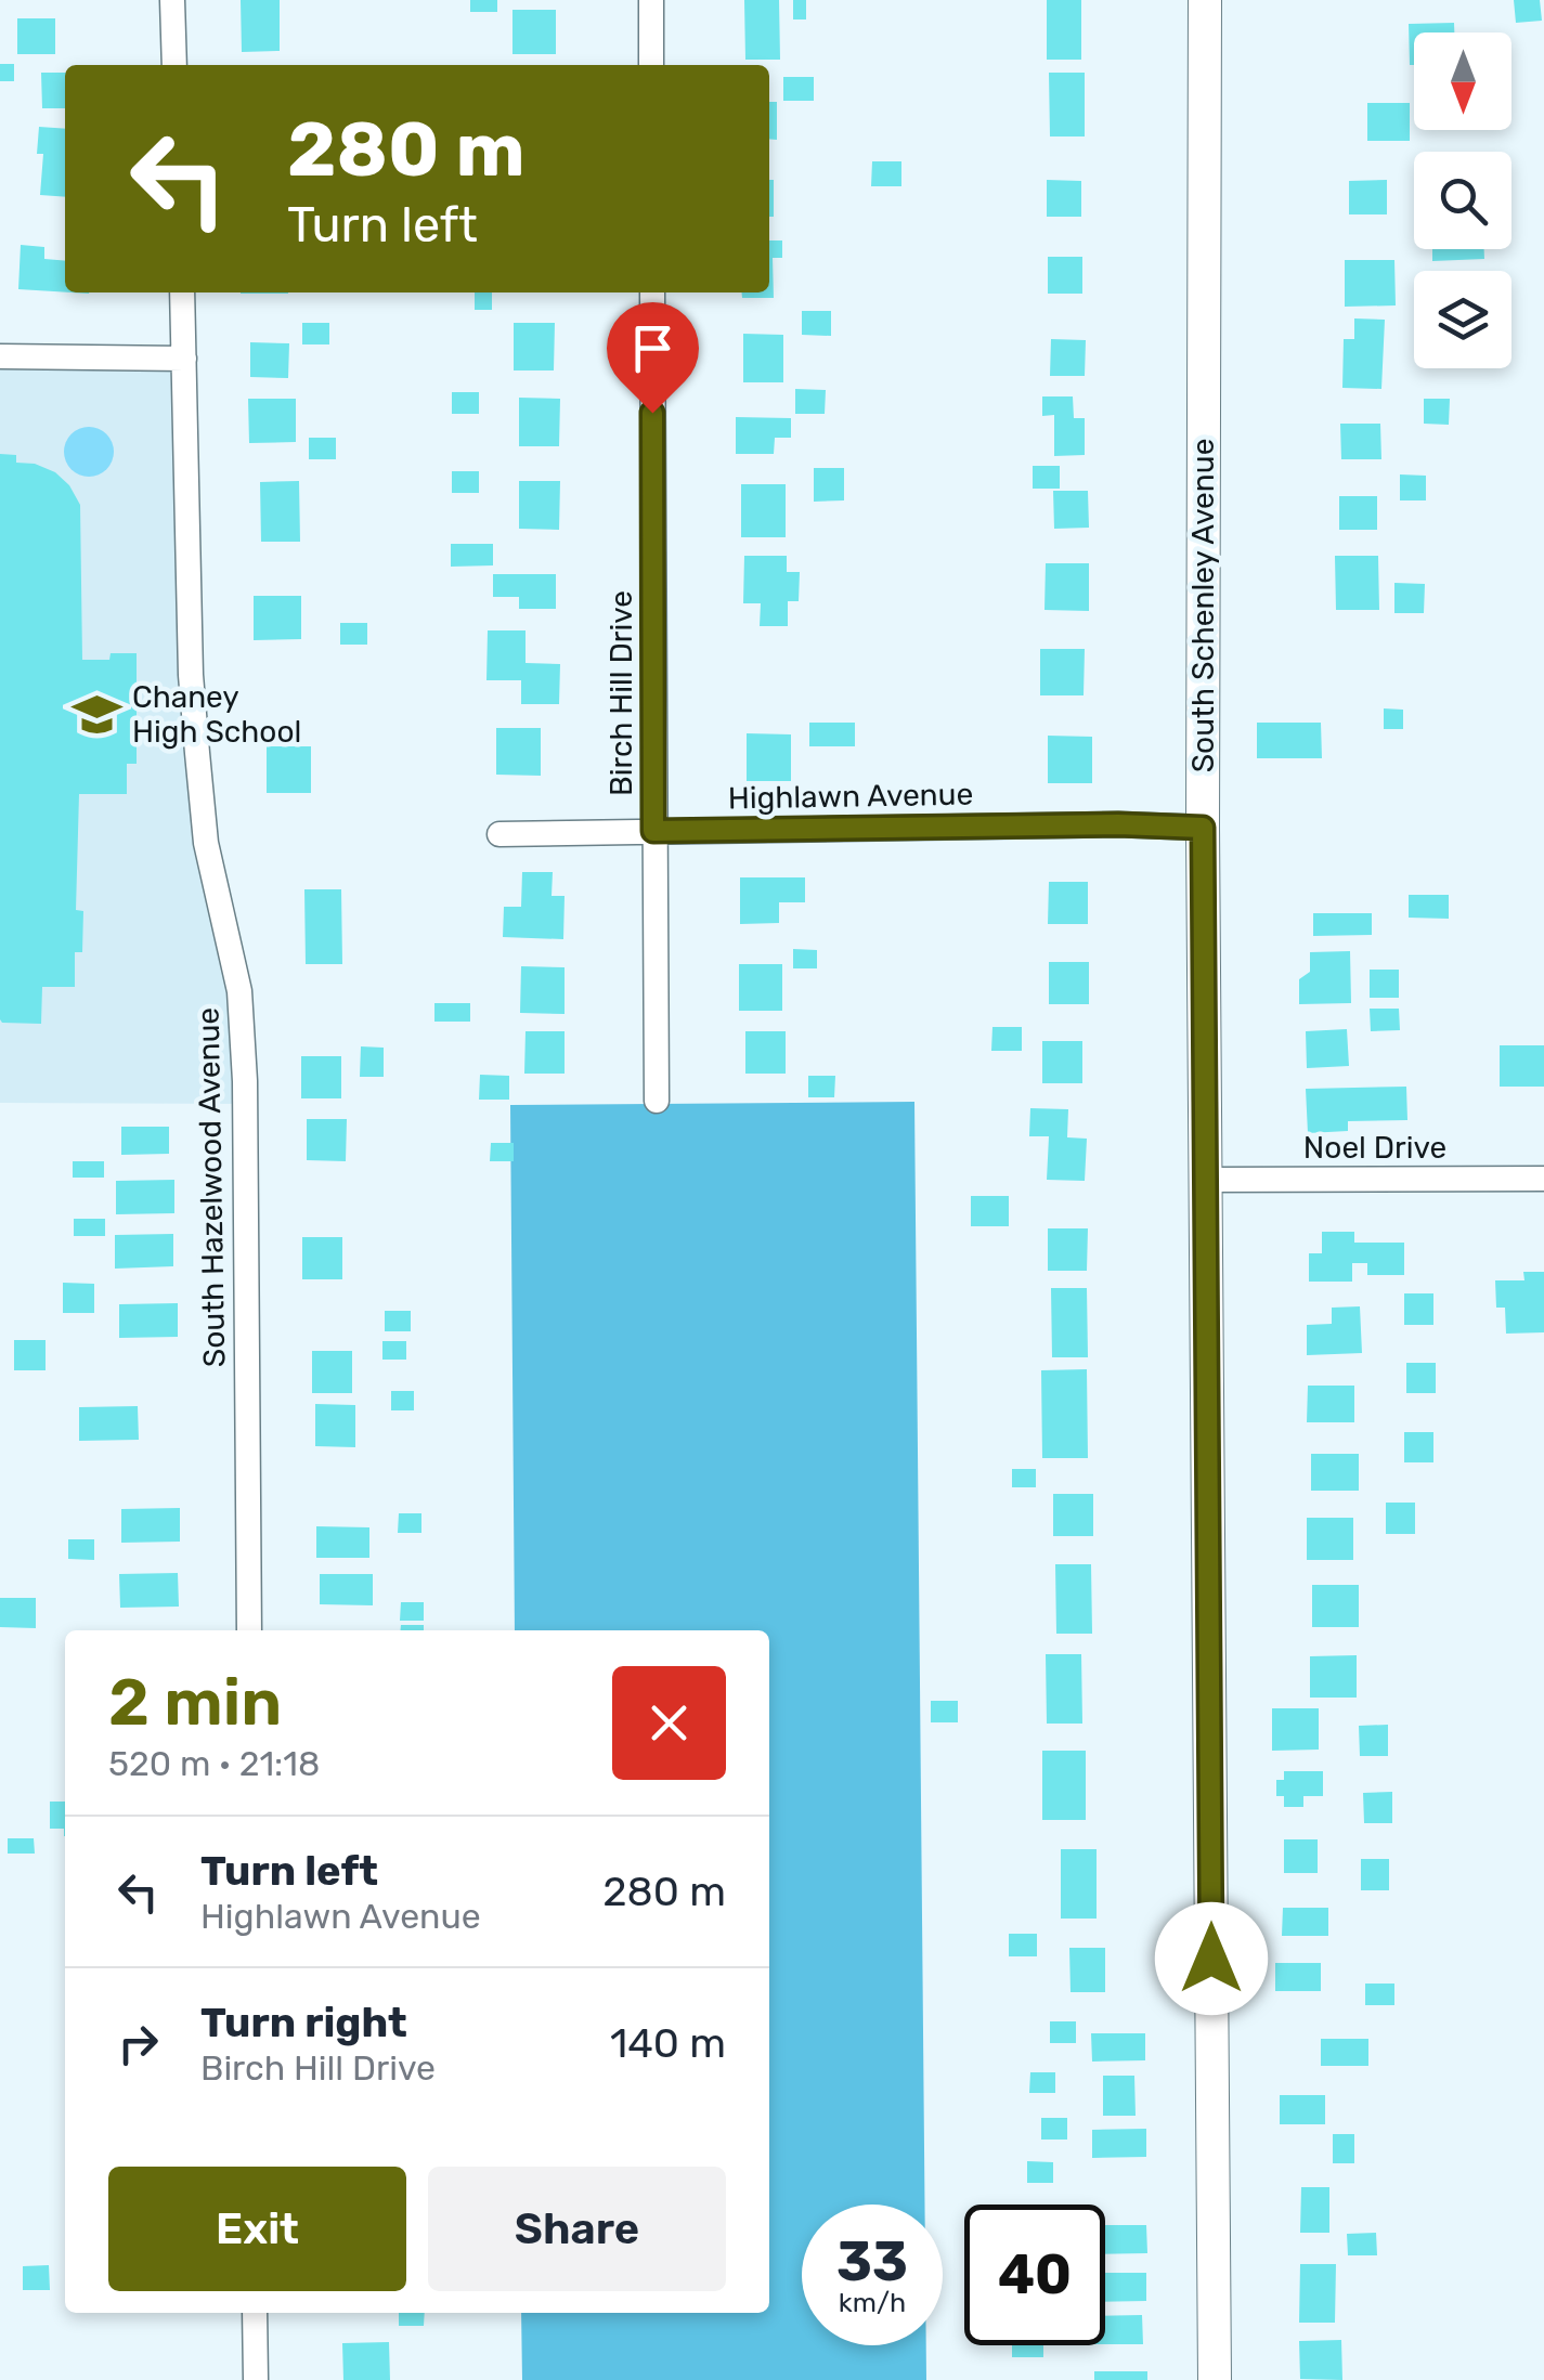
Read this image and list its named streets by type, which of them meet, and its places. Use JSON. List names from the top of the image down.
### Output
{
  "streets": {
    "street": [
      "South Schenley Avenue",
      "Birch Hill Drive",
      "Highlawn Avenue",
      "Noel Drive",
      "South Hazelwood Avenue"
    ]
  },
  "crossings": [
    ["South Schenley Avenue", "Highlawn Avenue"],
    ["South Schenley Avenue", "Noel Drive"],
    ["Birch Hill Drive", "Highlawn Avenue"]
  ],
  "places": {
    "school or university": ["Chaney High School"]
  },
  "north": "bottom",
  "page": {
    "turn": ["280 m", "Turn left"],
    "heading": ["2 min", "520 m · 21:18"],
    "list": [
      {
        "name": "Turn left",
        "note": "Highlawn Avenue",
        "value": "280 m"
      },
      {
        "name": "Turn right",
        "note": "Birch Hill Drive",
        "value": "140 m"
      }
    ],
    "buttons": ["Exit", "Share"],
    "speed": "33 km/h",
    "limit": "40"
  }
}
